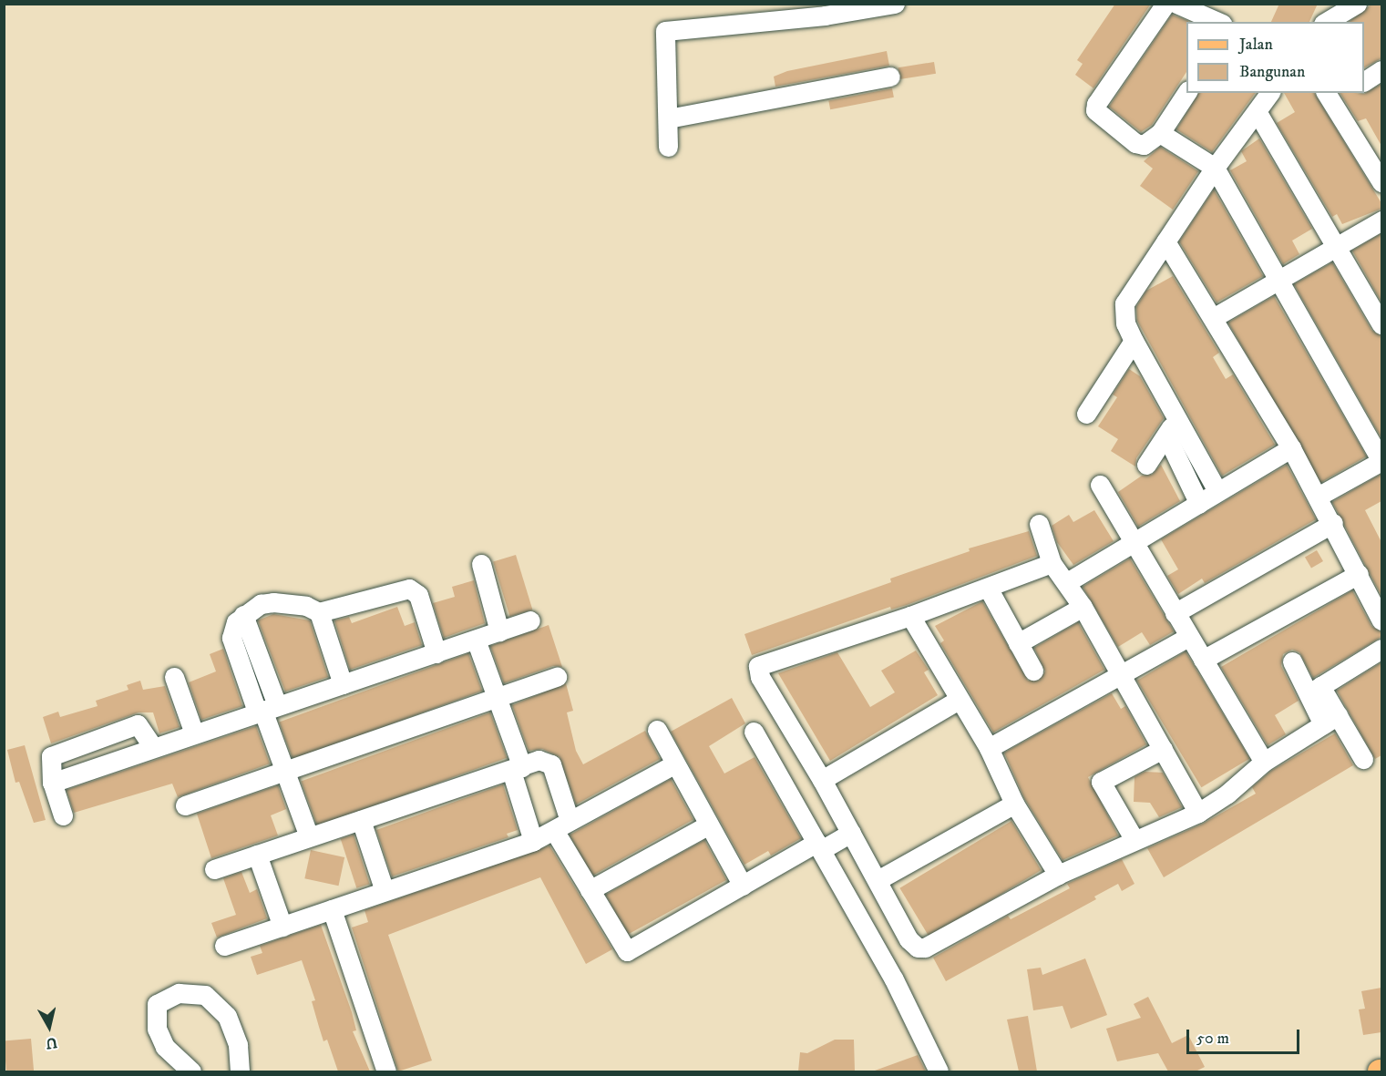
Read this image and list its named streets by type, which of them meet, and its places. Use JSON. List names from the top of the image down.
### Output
{
  "legend": ["Jalan", "Bangunan"],
  "scale_bar": "50 m",
  "north": "bottom"
}
